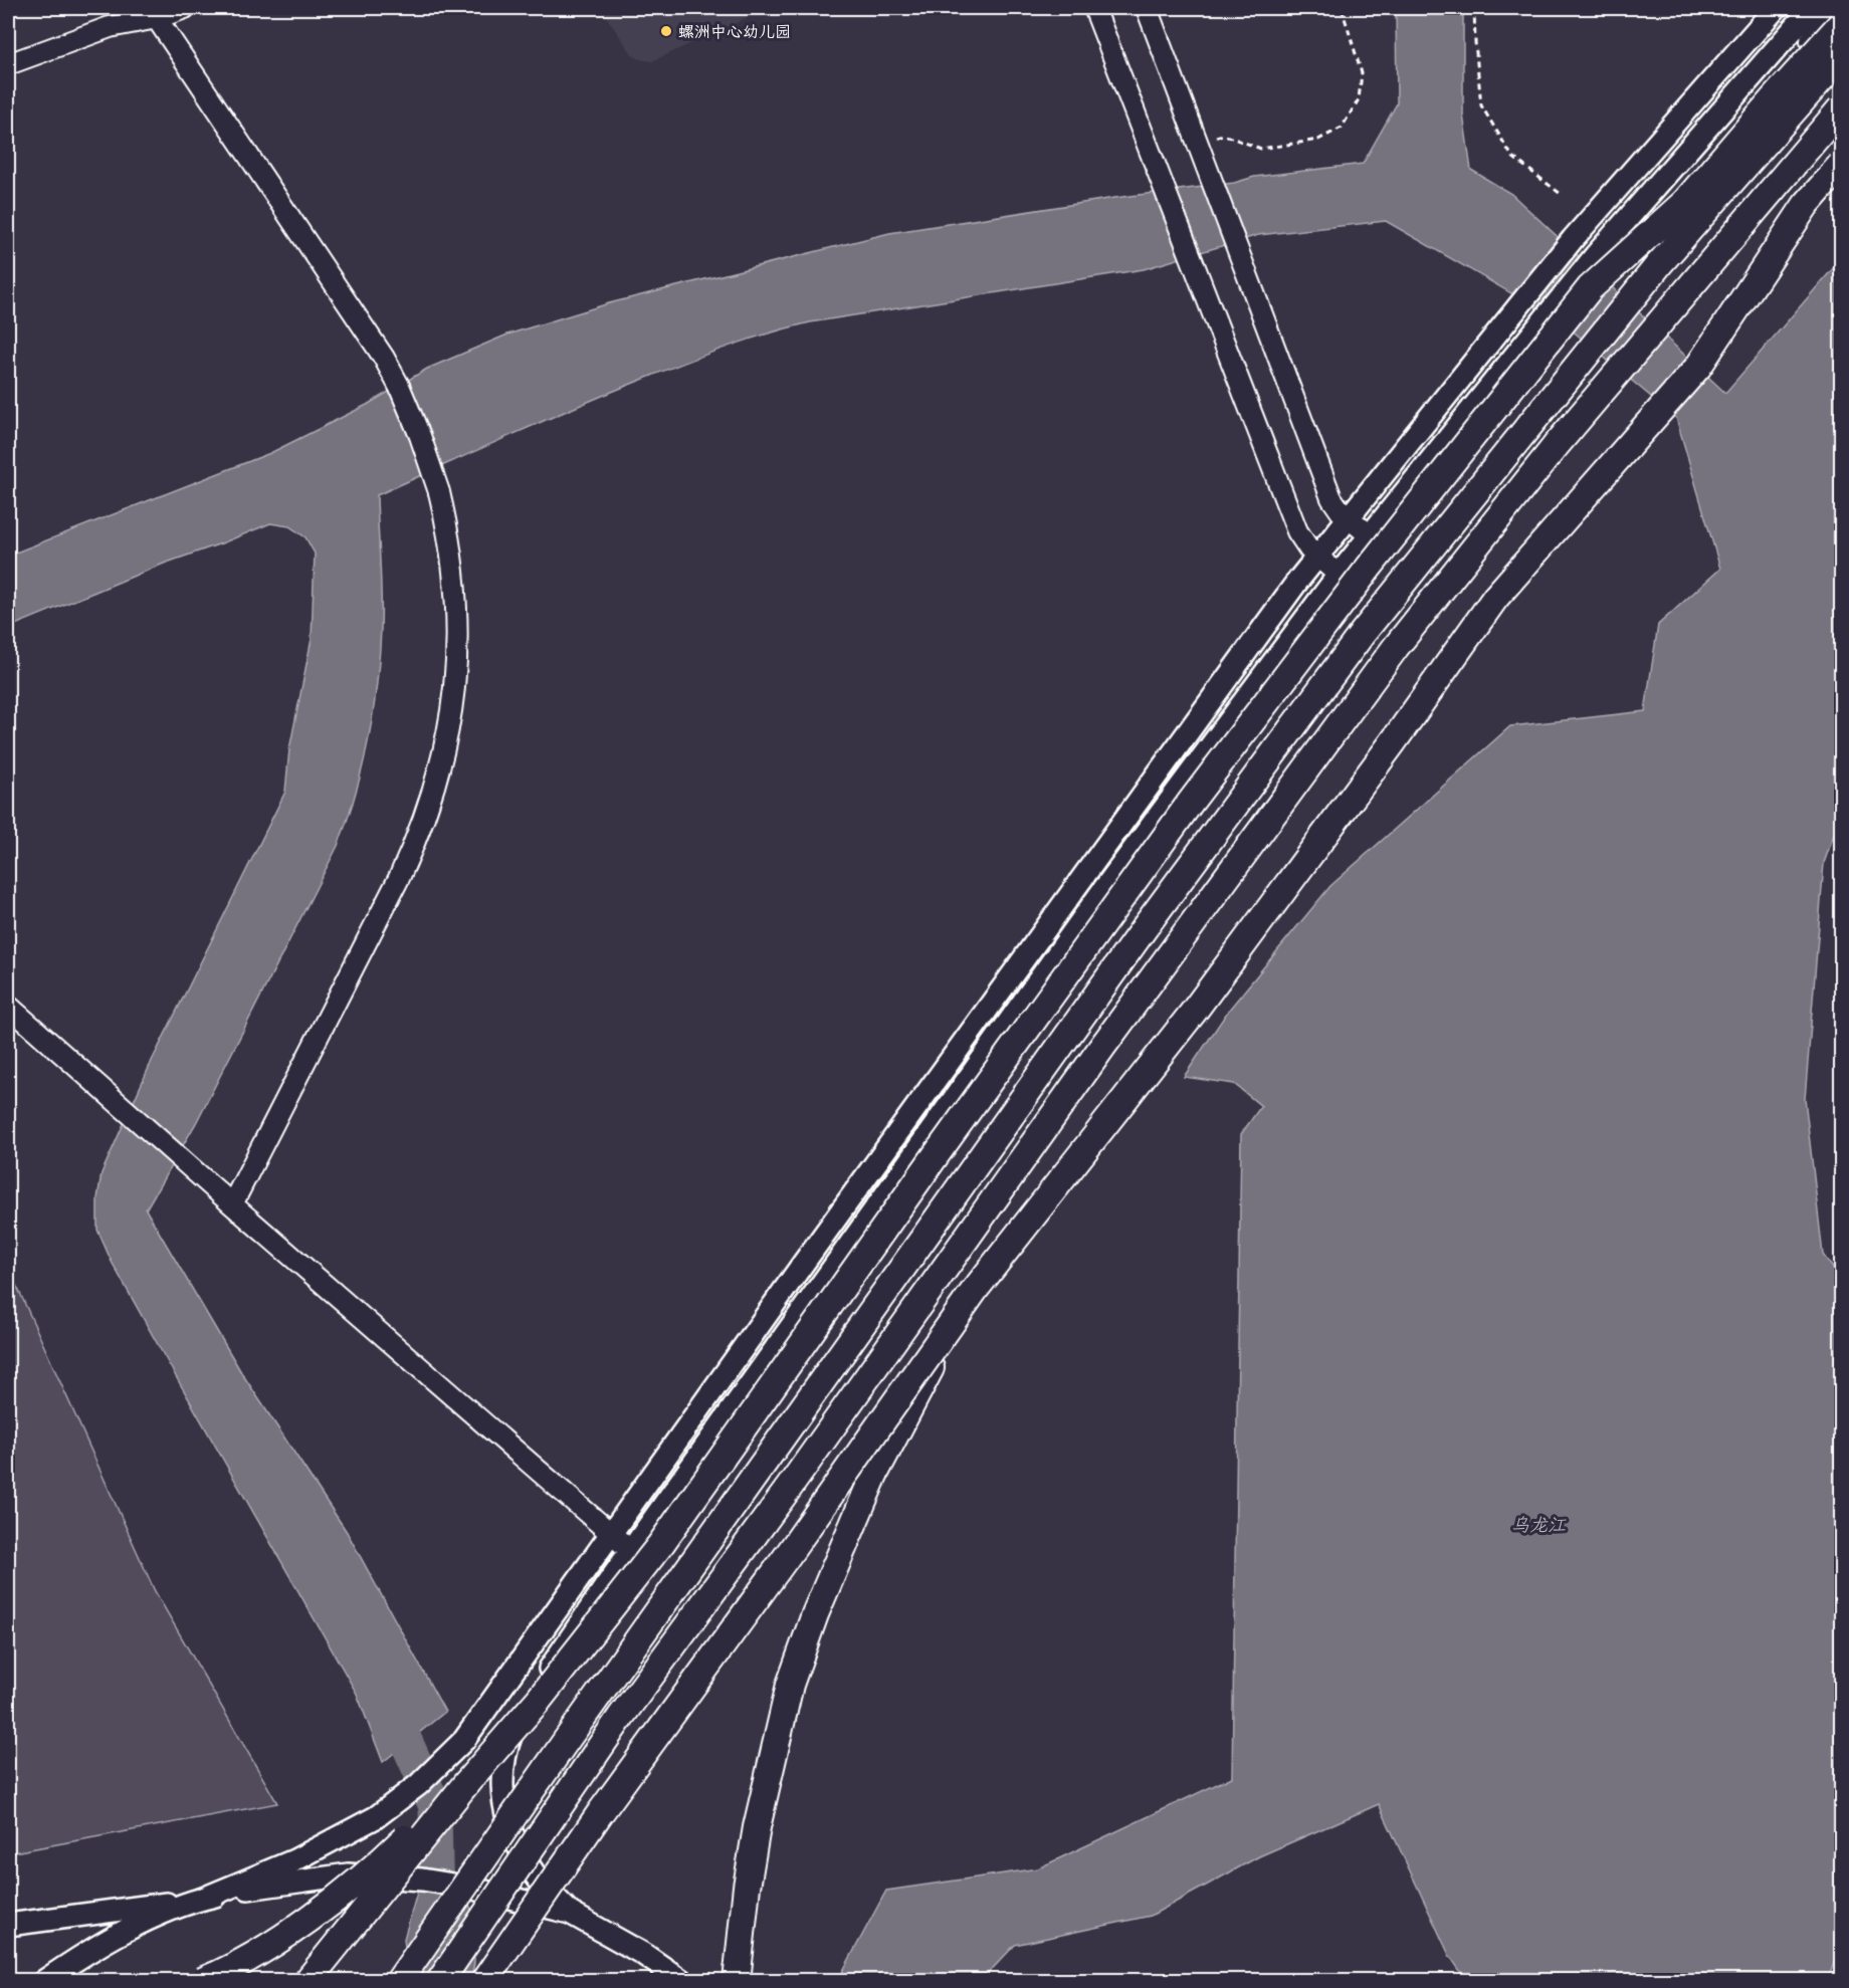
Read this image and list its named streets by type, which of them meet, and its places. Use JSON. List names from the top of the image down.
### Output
{
  "water": ["乌龙江"],
  "places": ["螺洲中心幼儿园"]
}
